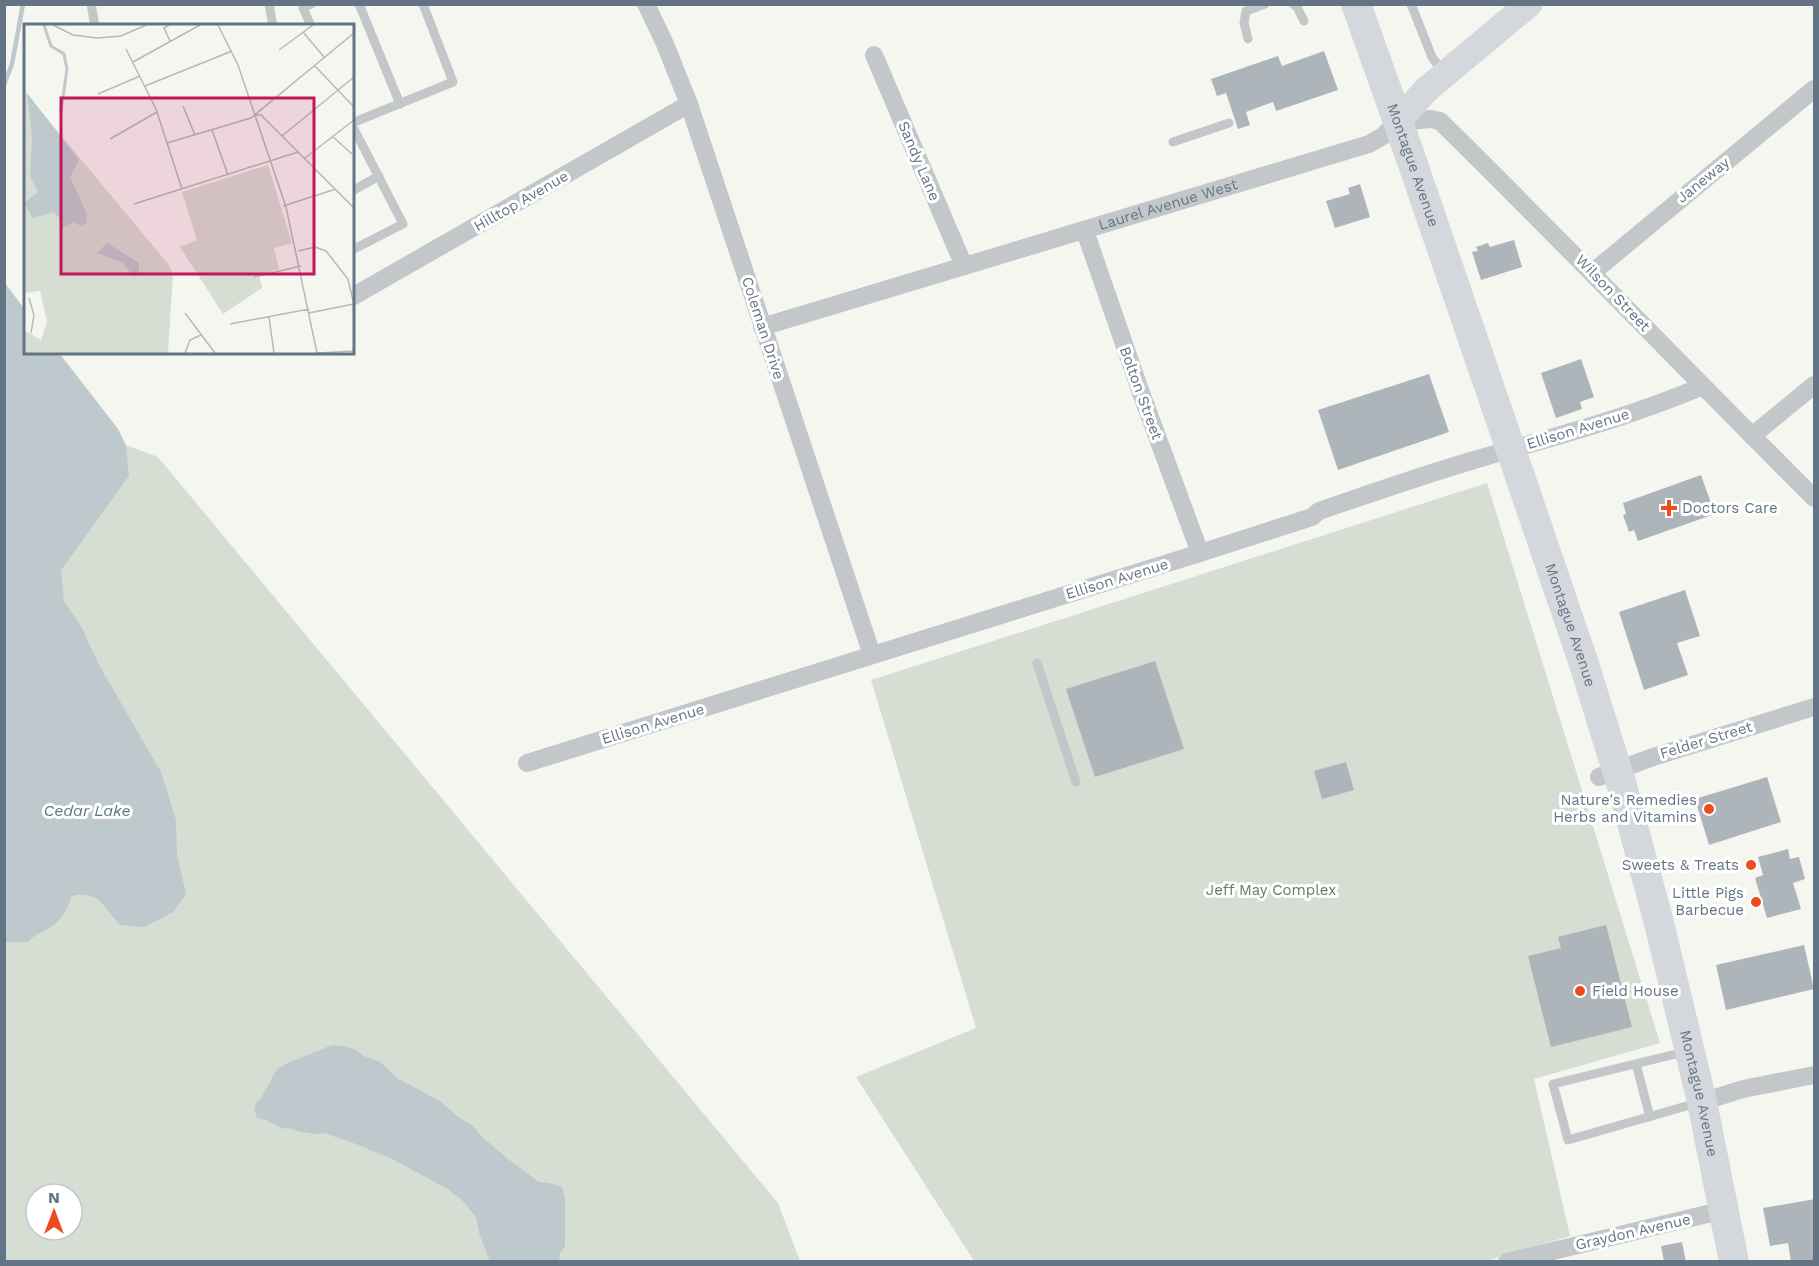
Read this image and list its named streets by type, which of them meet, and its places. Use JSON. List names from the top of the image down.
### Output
{
  "streets": {
    "main road": ["Montague Avenue"],
    "street": [
      "Sandy Lane",
      "Janeway",
      "Hilltop Avenue",
      "Laurel Avenue West",
      "Wilson Street",
      "Coleman Drive",
      "Bolton Street",
      "Ellison Avenue",
      "Felder Street",
      "Graydon Avenue"
    ]
  },
  "crossings": [
    ["Sandy Lane", "Laurel Avenue West"],
    ["Montague Avenue", "Laurel Avenue West"],
    ["Montague Avenue", "Wilson Street"],
    ["Montague Avenue", "Ellison Avenue"],
    ["Montague Avenue", "Felder Street"],
    ["Montague Avenue", "Graydon Avenue"],
    ["Janeway", "Wilson Street"],
    ["Hilltop Avenue", "Coleman Drive"],
    ["Laurel Avenue West", "Wilson Street"],
    ["Laurel Avenue West", "Coleman Drive"],
    ["Laurel Avenue West", "Bolton Street"],
    ["Wilson Street", "Ellison Avenue"],
    ["Coleman Drive", "Ellison Avenue"],
    ["Bolton Street", "Ellison Avenue"]
  ],
  "water": ["Cedar Lake"],
  "parks": ["Jeff May Complex"],
  "places": {
    "health": ["Doctors Care"],
    "other": [
      "Nature's Remedies Herbs and Vitamins",
      "Sweets & Treats",
      "Little Pigs Barbecue",
      "Field House"
    ]
  },
  "north": "top"
}
